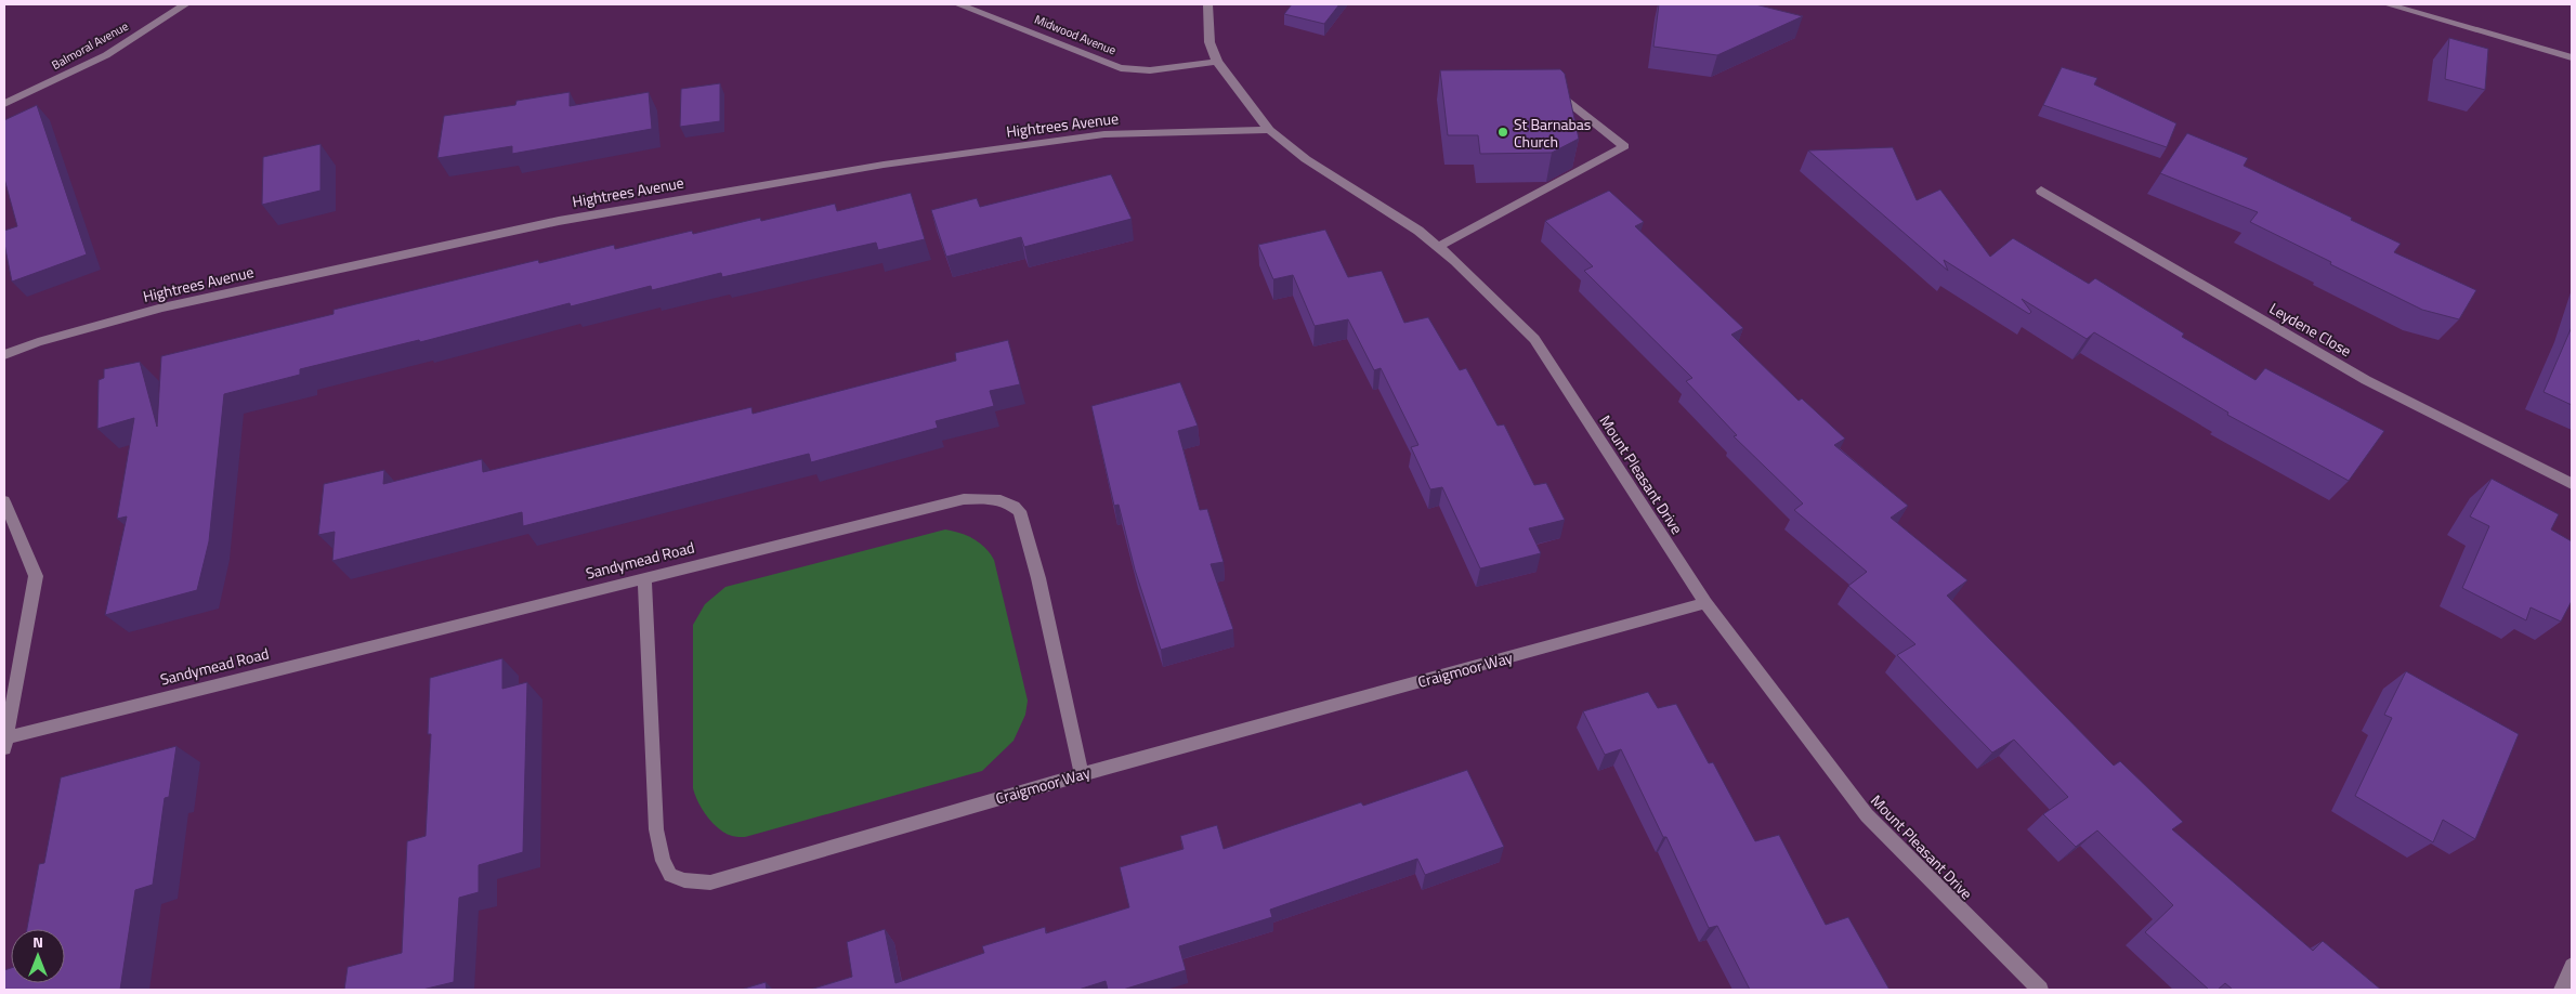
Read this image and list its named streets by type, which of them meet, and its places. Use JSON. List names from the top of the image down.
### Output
{
  "streets": {
    "street": [
      "Midwood Avenue",
      "Balmoral Avenue",
      "Hightrees Avenue",
      "Leydene Close",
      "Mount Pleasant Drive",
      "Sandymead Road",
      "Craigmoor Way"
    ]
  },
  "crossings": [
    ["Midwood Avenue", "Mount Pleasant Drive"],
    ["Hightrees Avenue", "Mount Pleasant Drive"],
    ["Mount Pleasant Drive", "Craigmoor Way"],
    ["Sandymead Road", "Craigmoor Way"]
  ],
  "places": ["St Barnabas Church"],
  "north": "top"
}
